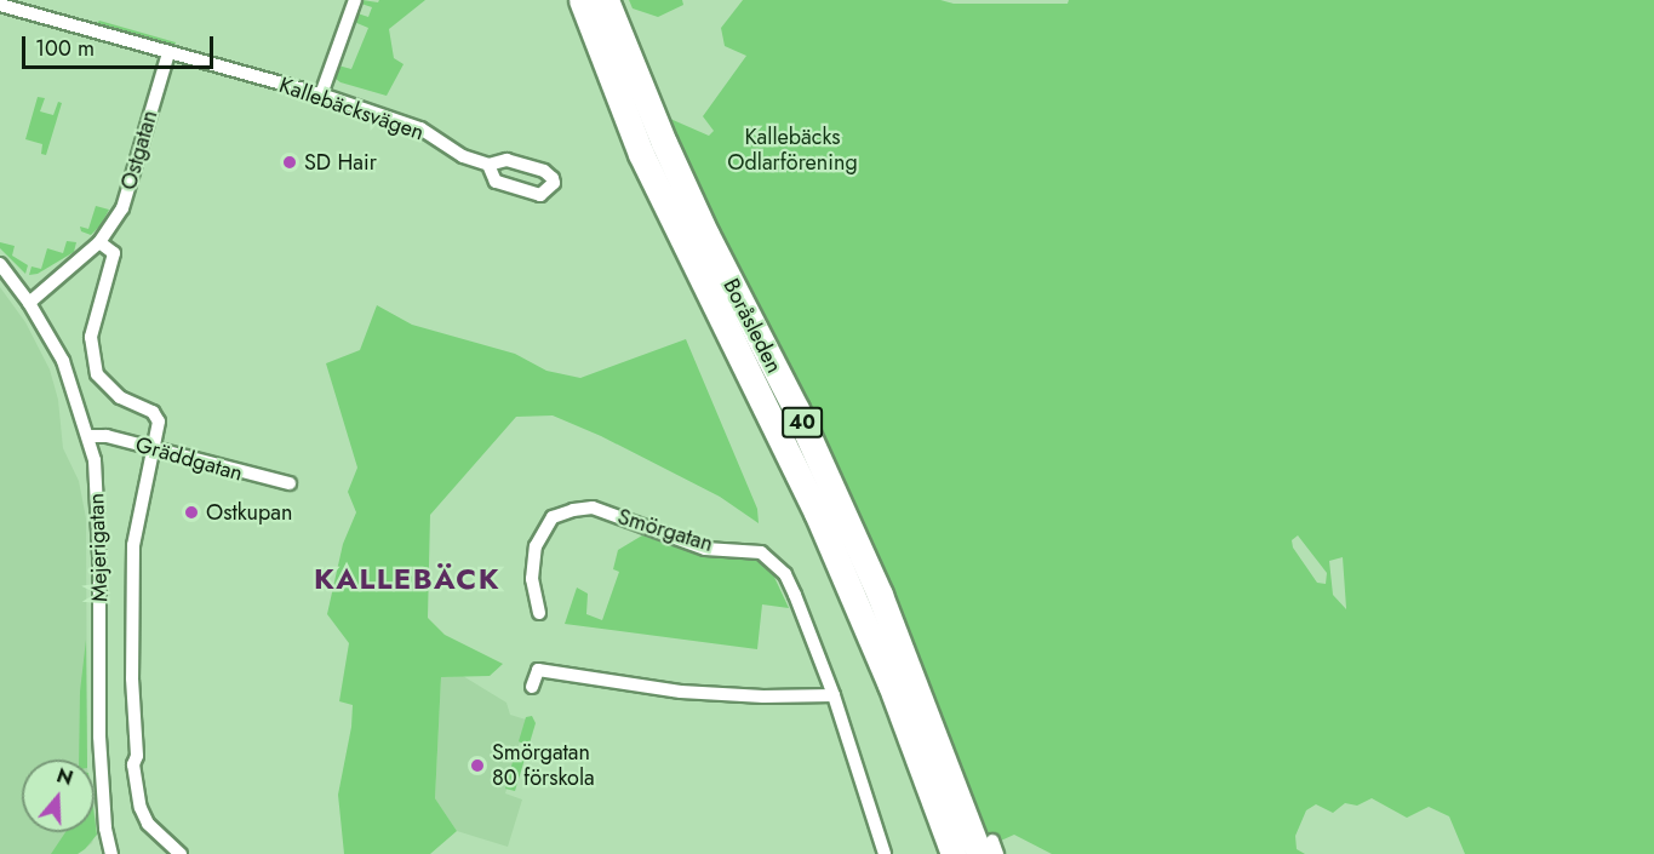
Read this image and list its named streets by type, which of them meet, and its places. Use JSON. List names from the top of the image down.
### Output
{
  "streets": {
    "highway": ["Boråsleden", "40"],
    "street": [
      "Kallebäcksvägen",
      "Ostgatan",
      "Gräddgatan",
      "Smörgatan",
      "Mejerigatan"
    ]
  },
  "crossings": [
    ["Kallebäcksvägen", "Ostgatan"],
    ["Ostgatan", "Mejerigatan"],
    ["Gräddgatan", "Mejerigatan"]
  ],
  "districts": ["KALLEBÄCK"],
  "parks": ["Kallebäcks Odlarförening"],
  "places": ["SD Hair", "Ostkupan", "Smörgatan 80 förskola"],
  "scale_bar": "100 m",
  "north": "top"
}
